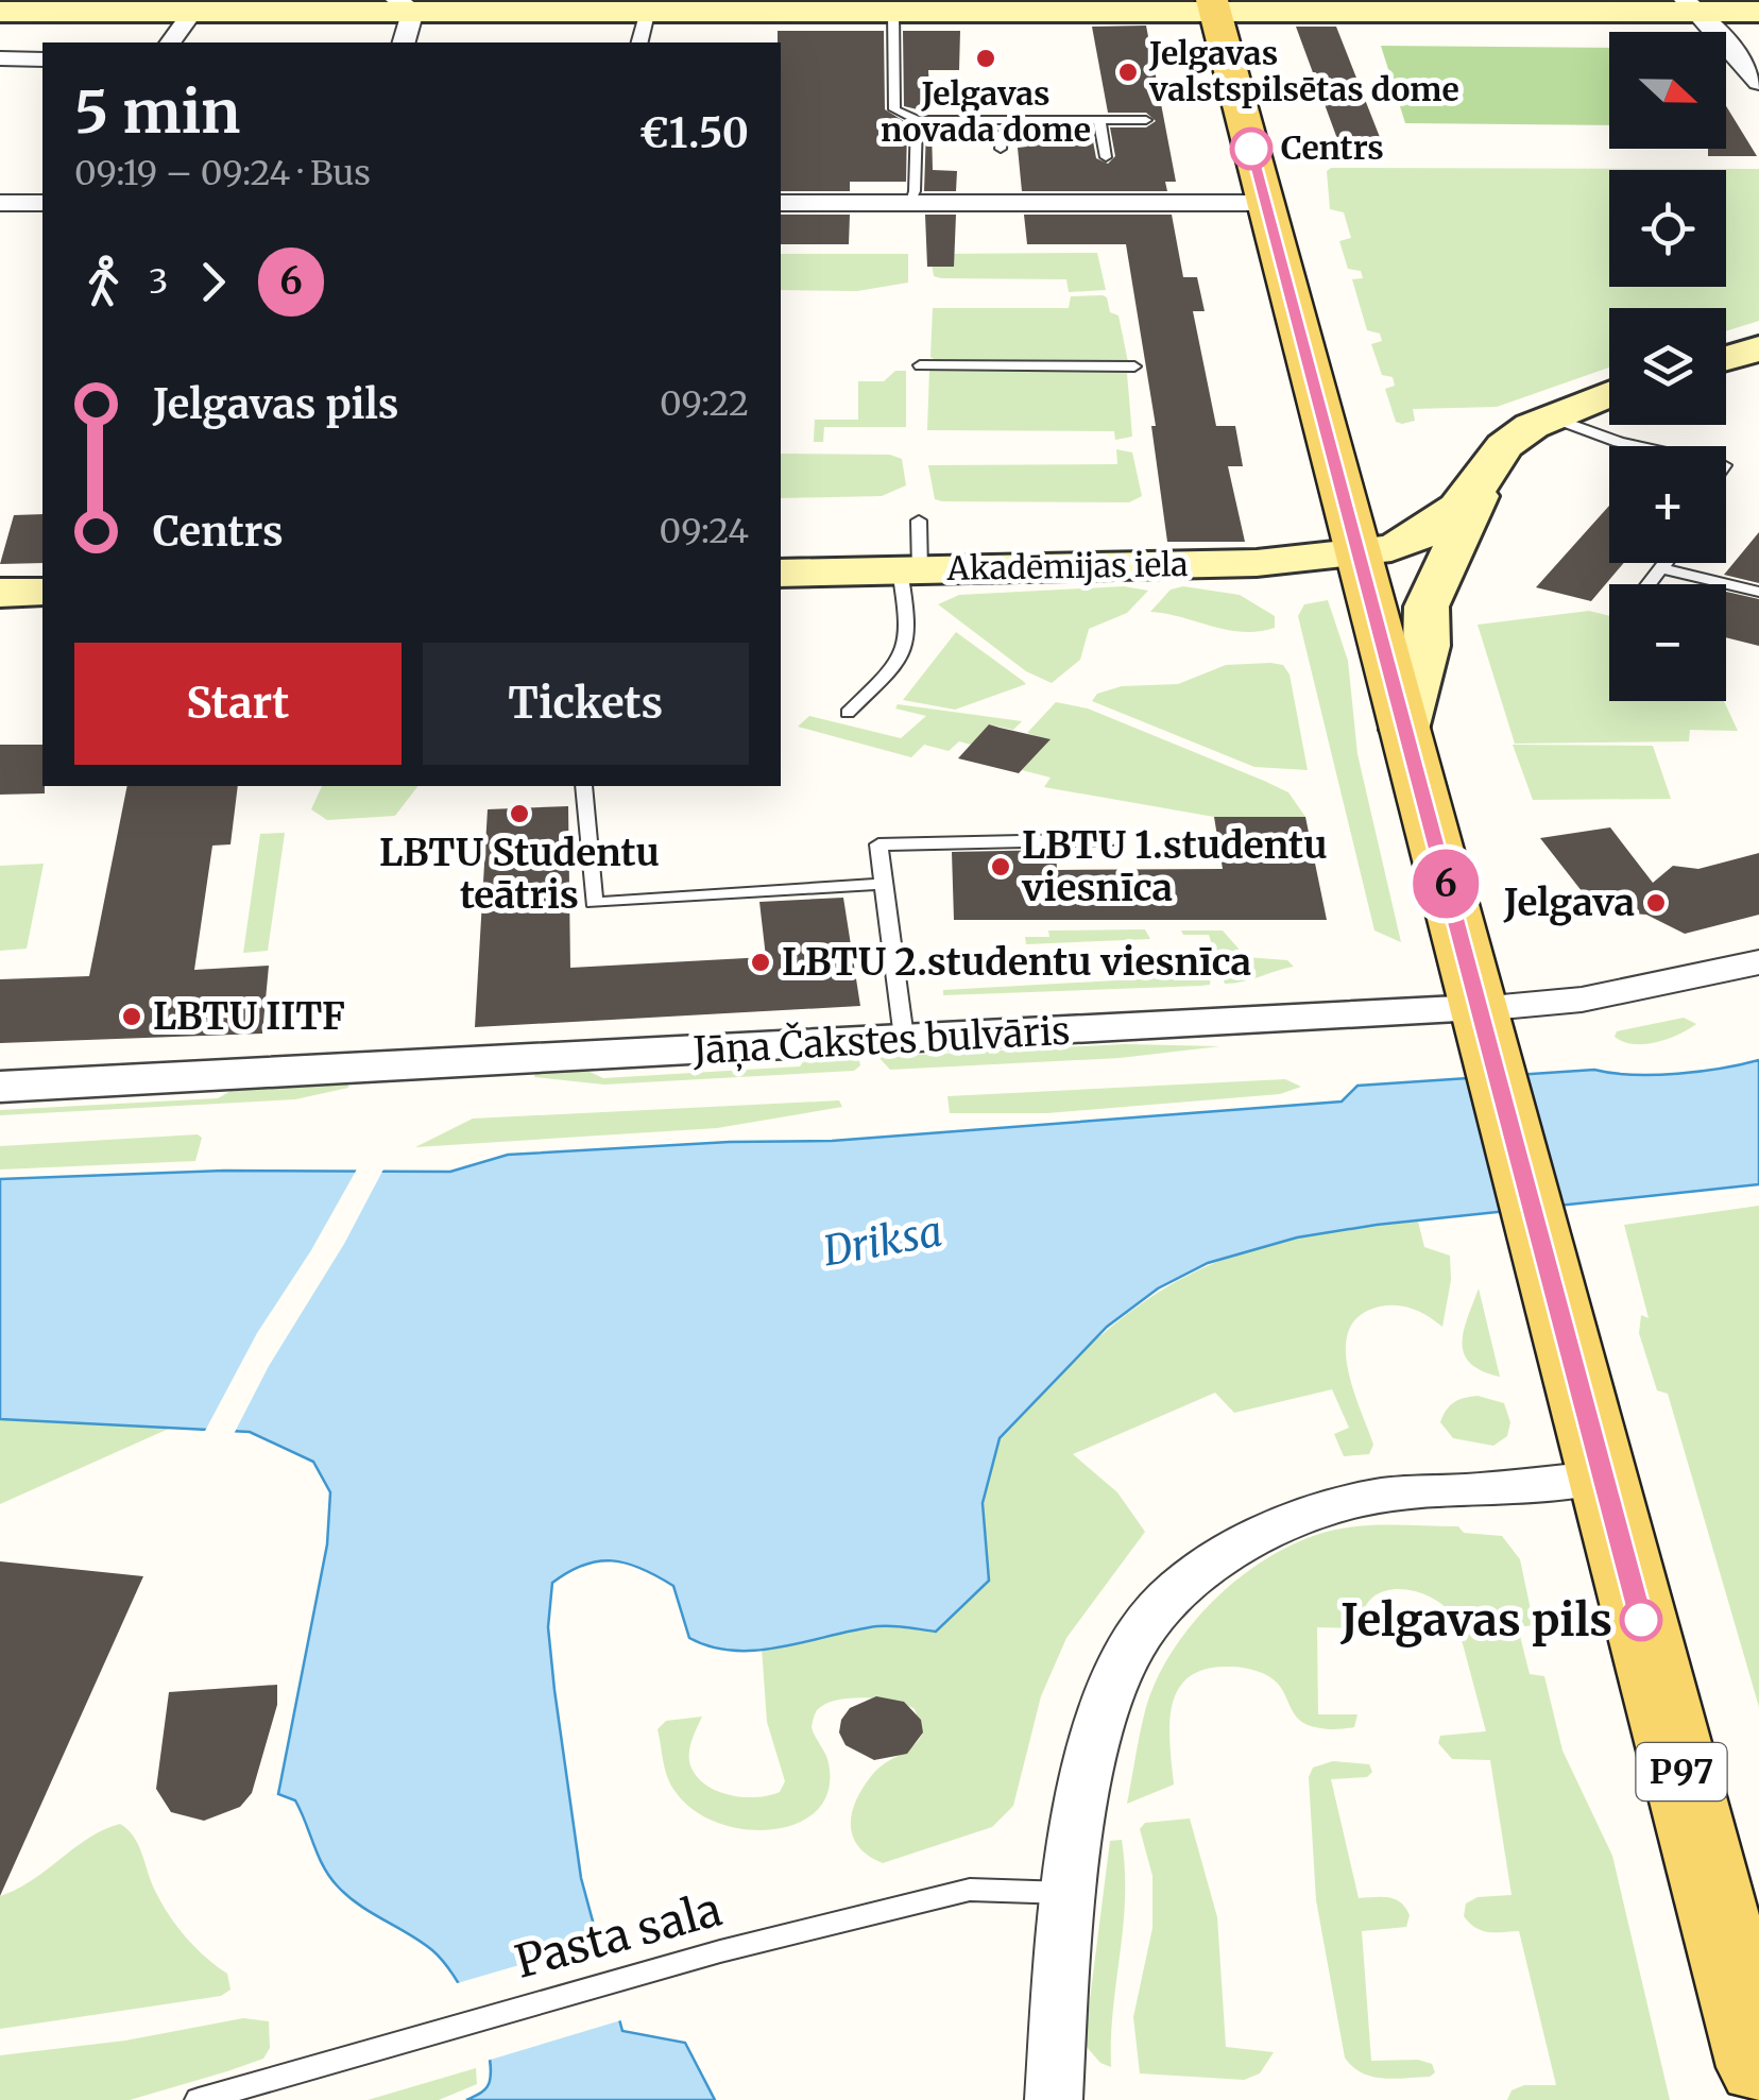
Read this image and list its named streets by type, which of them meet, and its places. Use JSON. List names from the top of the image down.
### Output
{
  "streets": {
    "main road": ["Akadēmijas iela", "P97"],
    "street": ["Jāņa Čakstes bulvāris"],
    "lane": ["Pasta sala"]
  },
  "crossings": [
    ["Akadēmijas iela", "P97"],
    ["Jāņa Čakstes bulvāris", "P97"]
  ],
  "water": ["Driksa"],
  "places": [
    "Jelgavas novada dome",
    "Jelgavas valstspilsētas dome",
    "Centrs",
    "LBTU Studentu teātris",
    "LBTU 1.studentu viesnīca",
    "Jelgava",
    "LBTU 2.studentu viesnīca",
    "LBTU IITF",
    "Jelgavas pils"
  ],
  "lines": ["bus line 6"],
  "north": "right",
  "page": {
    "on_map": "6",
    "map_buttons": ["+", "−"],
    "heading": ["5 min", "09:19 – 09:24 · Bus", "€1.50"],
    "legs": ["3", "6"],
    "list": [
      {
        "name": "Jelgavas pils",
        "value": "09:22"
      },
      {
        "name": "Centrs",
        "value": "09:24"
      }
    ],
    "buttons": ["Start", "Tickets"]
  }
}
